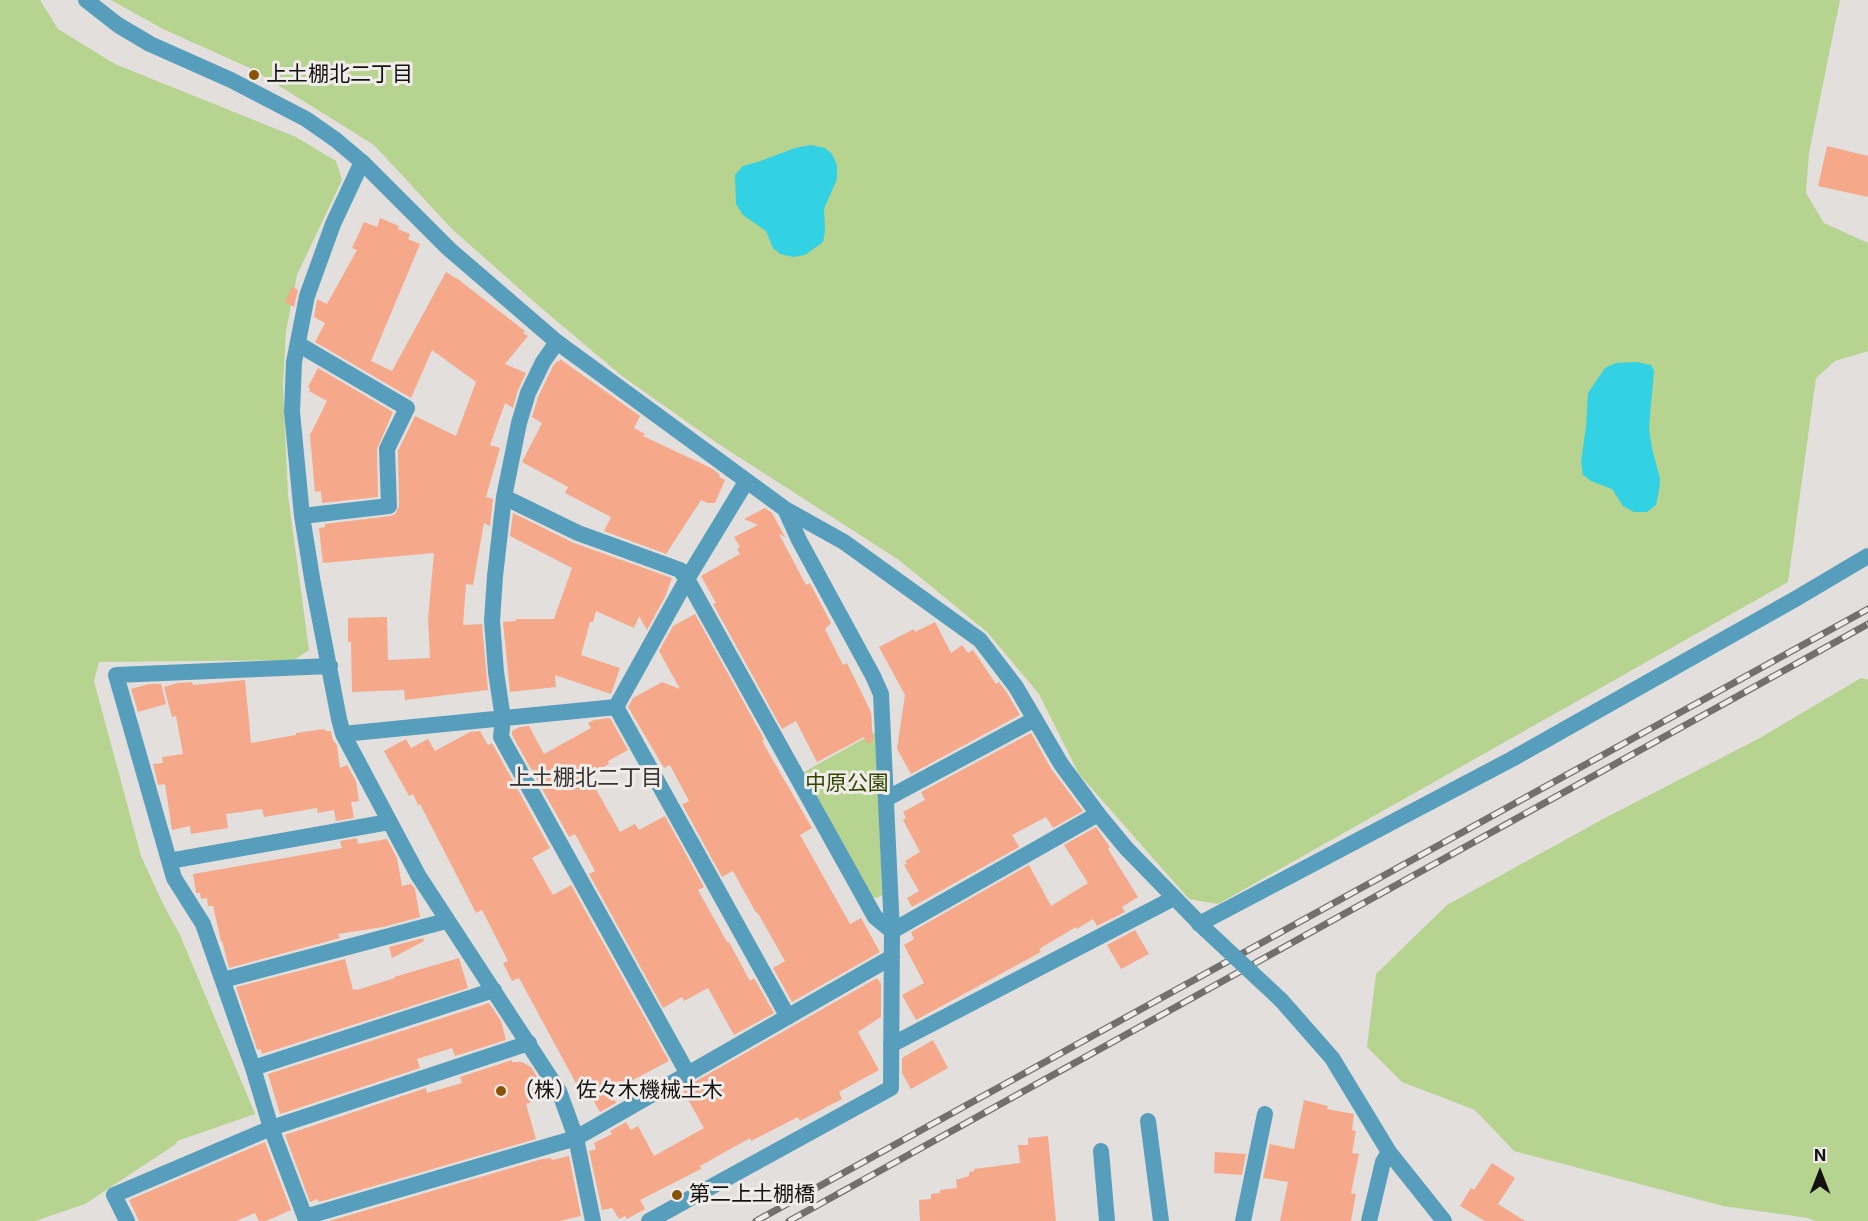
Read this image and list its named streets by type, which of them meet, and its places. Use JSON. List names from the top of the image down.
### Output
{
  "districts": ["上土棚北二丁目"],
  "parks": ["中原公園"],
  "places": ["上土棚北二丁目", "（株）佐々木機械土木", "第二上土棚橋"],
  "north": "top"
}
